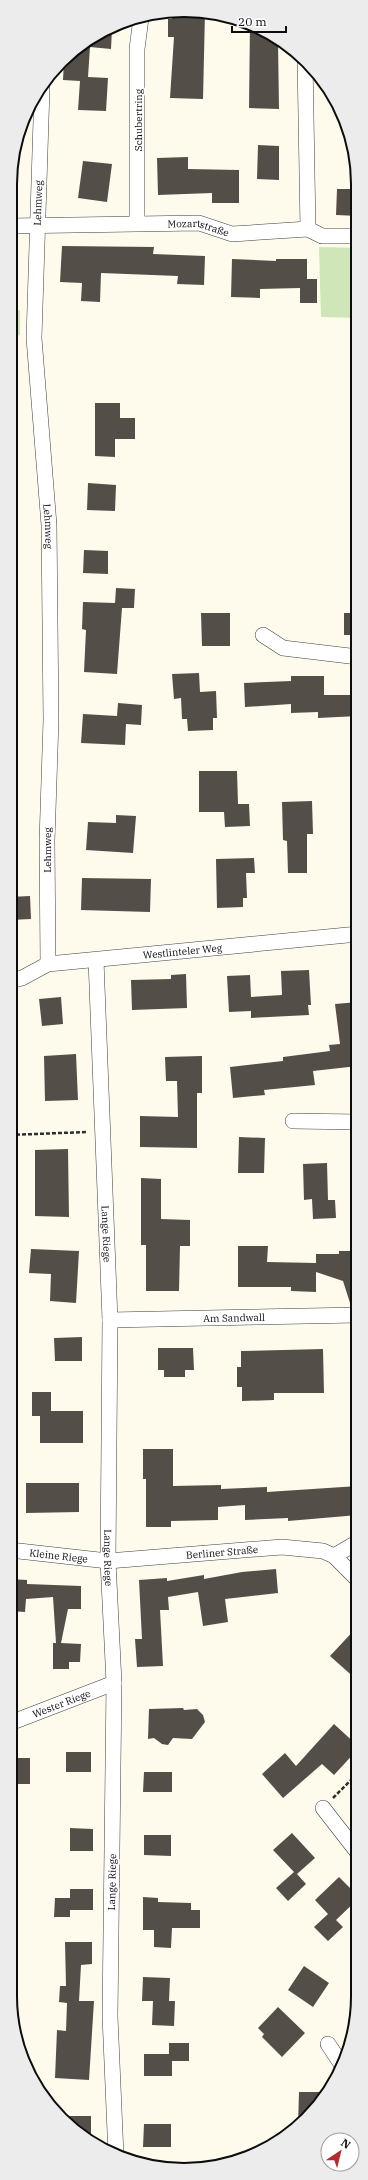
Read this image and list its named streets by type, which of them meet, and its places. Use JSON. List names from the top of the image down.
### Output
{
  "streets": {
    "street": [
      "Schubertring",
      "Lehmweg",
      "Mozartstraße",
      "Westlinteler Weg",
      "Lange Riege",
      "Am Sandwall",
      "Berliner Straße",
      "Kleine Riege",
      "Wester Riege"
    ]
  },
  "crossings": [
    ["Schubertring", "Mozartstraße"],
    ["Lehmweg", "Mozartstraße"],
    ["Lehmweg", "Westlinteler Weg"],
    ["Westlinteler Weg", "Lange Riege"],
    ["Lange Riege", "Am Sandwall"],
    ["Lange Riege", "Berliner Straße"],
    ["Lange Riege", "Kleine Riege"],
    ["Lange Riege", "Wester Riege"],
    ["Berliner Straße", "Kleine Riege"]
  ],
  "scale_bar": "20 m",
  "north": "top right"
}
